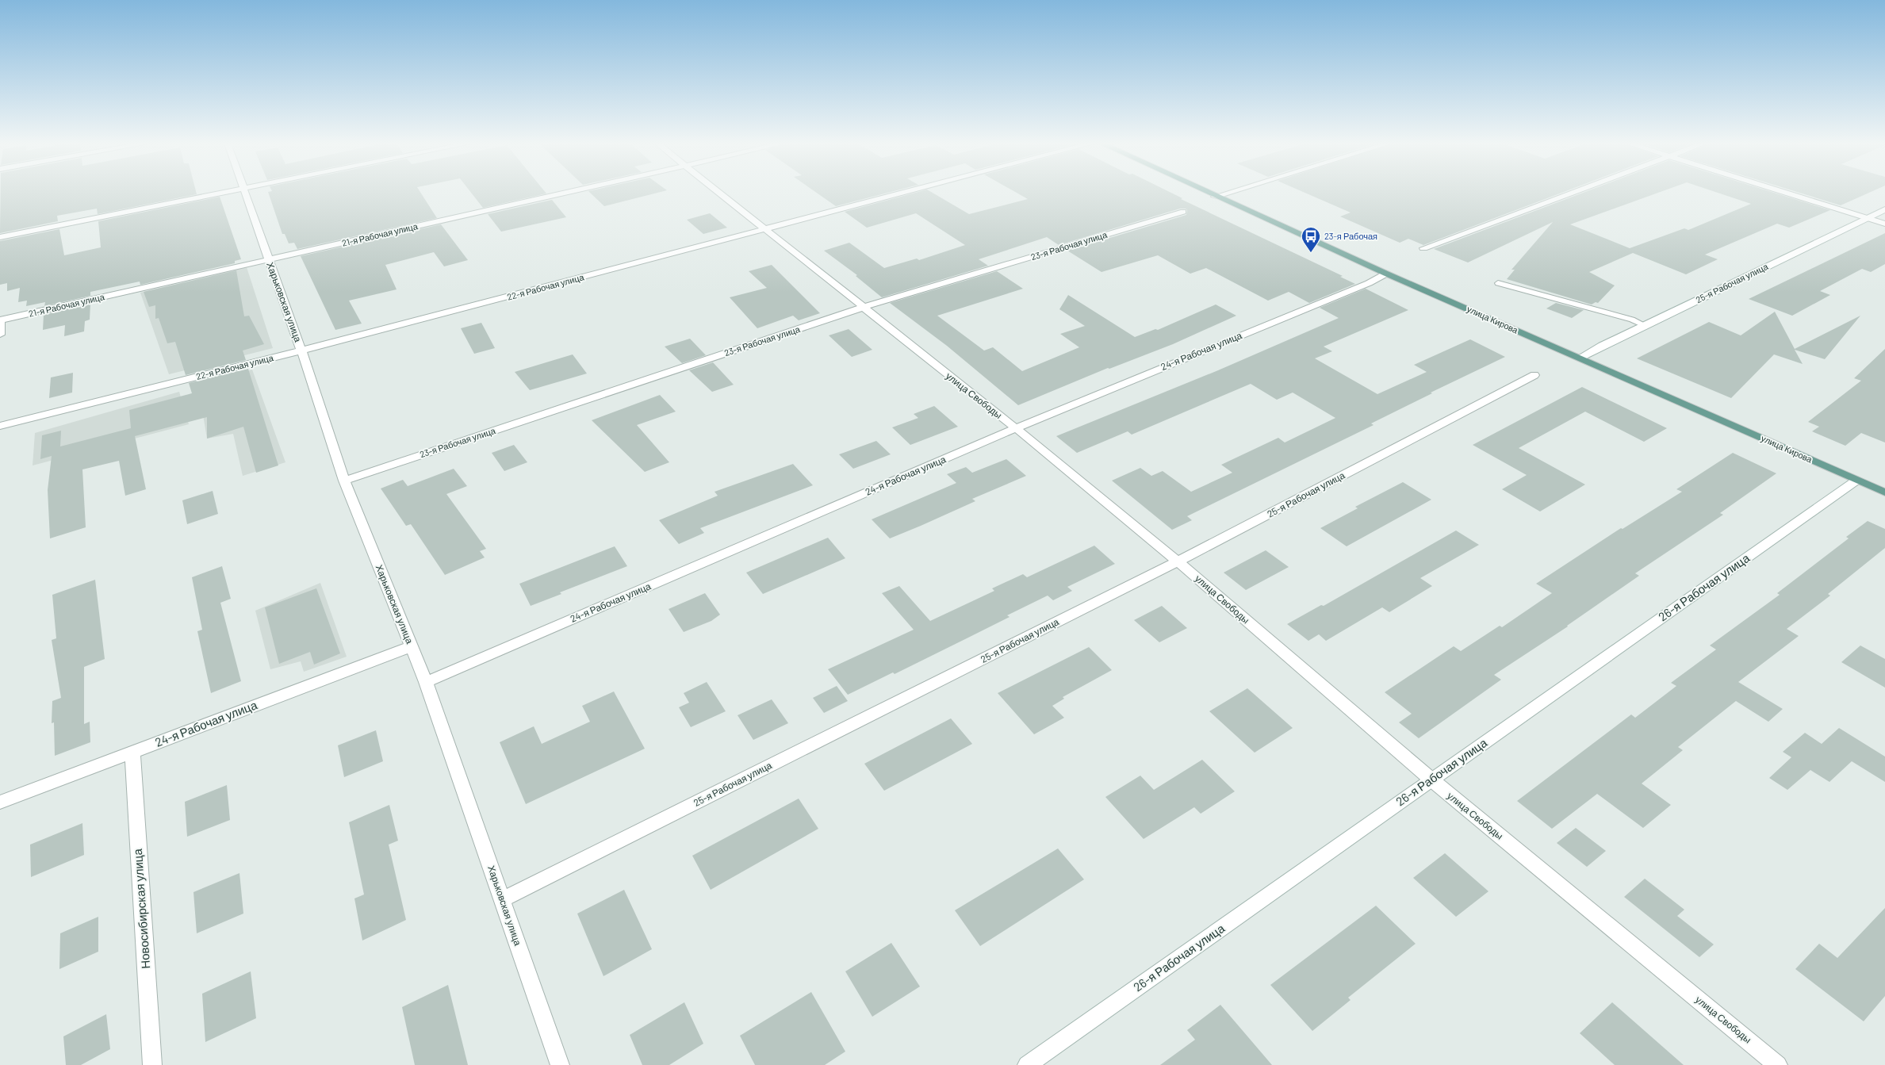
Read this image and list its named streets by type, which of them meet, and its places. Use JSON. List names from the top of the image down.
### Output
{
  "streets": {
    "main road": ["улица Кирова"],
    "street": [
      "21-я Рабочая улица",
      "23-я Рабочая улица",
      "25-я Рабочая улица",
      "22-я Рабочая улица",
      "Харьковская улица",
      "24-я Рабочая улица",
      "улица Свободы",
      "26-я Рабочая улица",
      "Новосибирская улица"
    ]
  },
  "crossings": [
    ["21-я Рабочая улица", "Харьковская улица"],
    ["23-я Рабочая улица", "Харьковская улица"],
    ["23-я Рабочая улица", "улица Свободы"],
    ["25-я Рабочая улица", "Харьковская улица"],
    ["25-я Рабочая улица", "улица Кирова"],
    ["25-я Рабочая улица", "улица Свободы"],
    ["22-я Рабочая улица", "Харьковская улица"],
    ["22-я Рабочая улица", "улица Свободы"],
    ["Харьковская улица", "24-я Рабочая улица"],
    ["улица Кирова", "24-я Рабочая улица"],
    ["улица Кирова", "26-я Рабочая улица"],
    ["24-я Рабочая улица", "улица Свободы"],
    ["24-я Рабочая улица", "Новосибирская улица"],
    ["улица Свободы", "26-я Рабочая улица"]
  ],
  "places": {
    "bus stop": ["23-я Рабочая"]
  }
}
